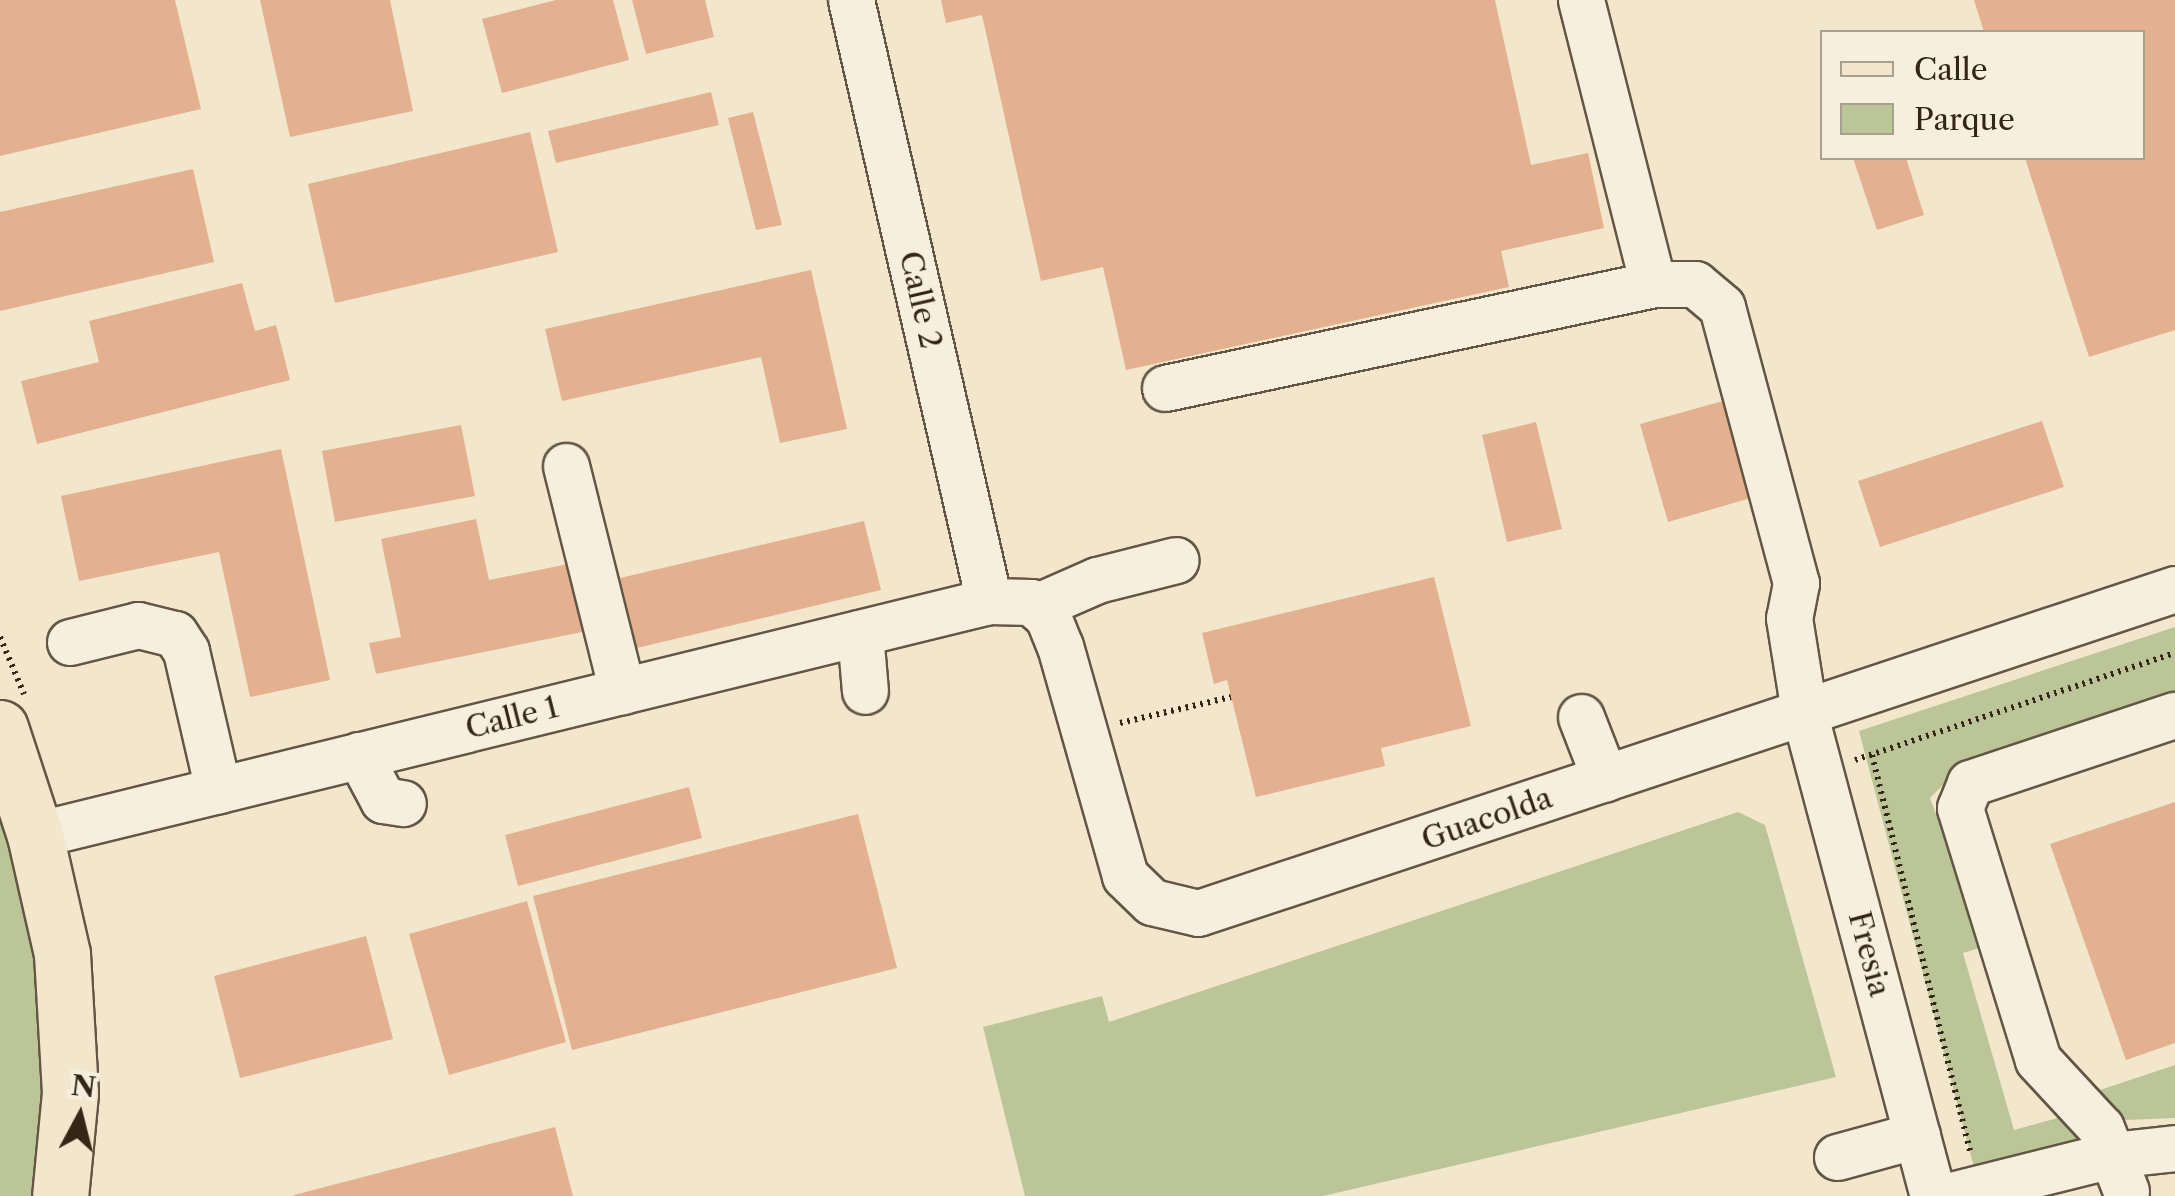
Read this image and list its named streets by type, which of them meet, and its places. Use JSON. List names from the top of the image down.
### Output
{
  "streets": {
    "street": [
      "Calle 2",
      "Calle 1",
      "Guacolda",
      "Fresia"
    ]
  },
  "crossings": [
    ["Calle 2", "Calle 1"],
    ["Guacolda", "Fresia"]
  ],
  "legend": ["Calle", "Parque"],
  "north": "top"
}
